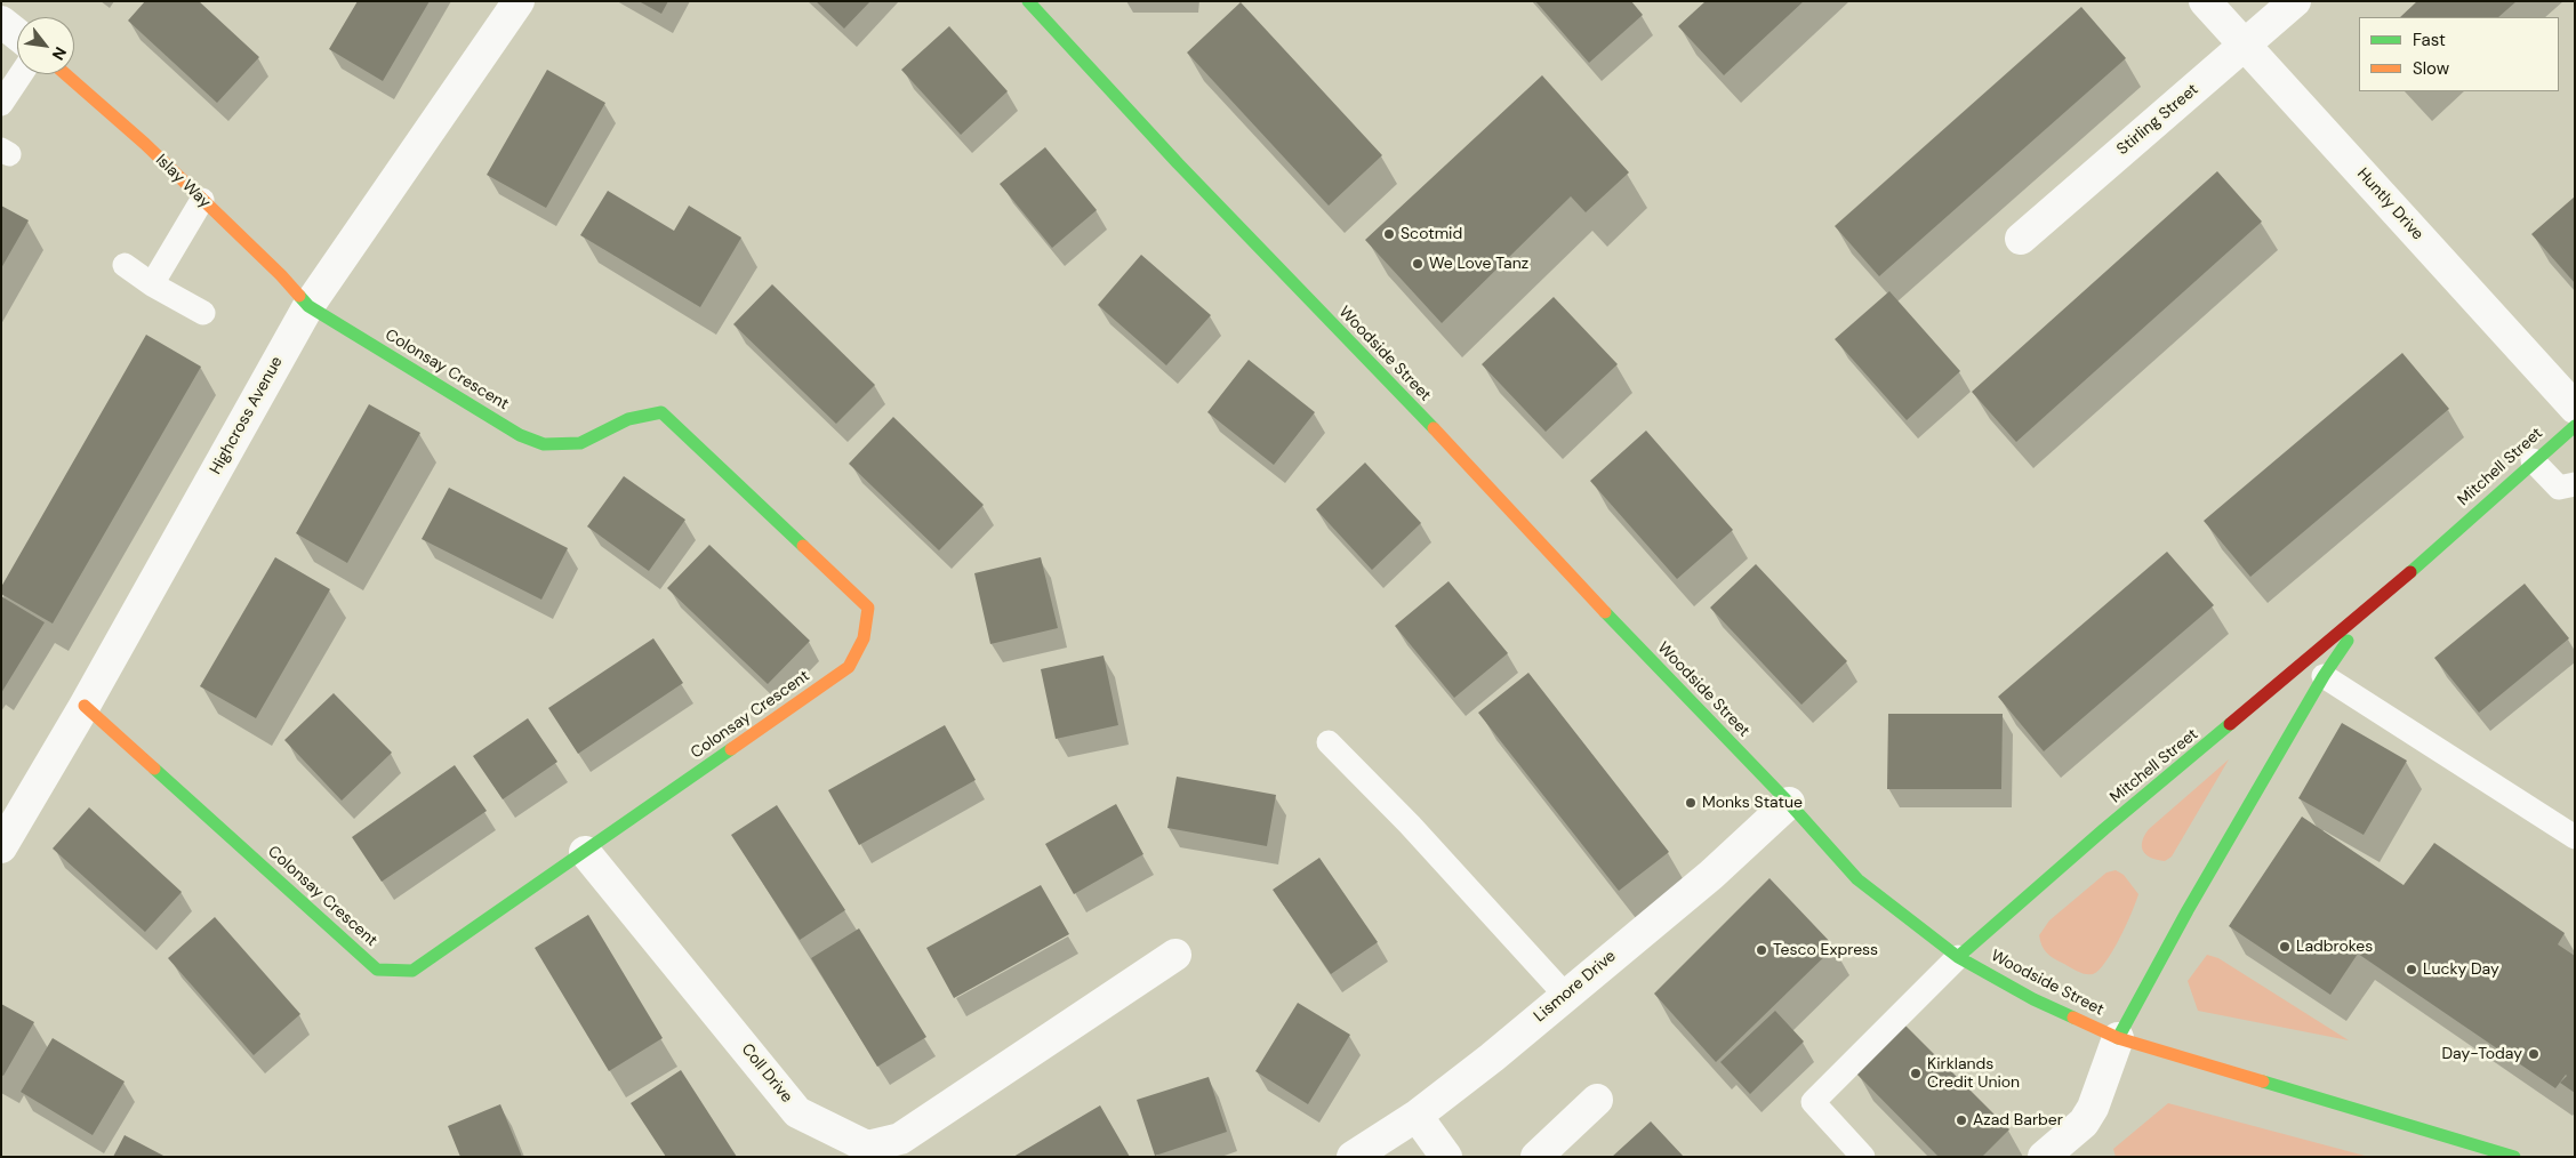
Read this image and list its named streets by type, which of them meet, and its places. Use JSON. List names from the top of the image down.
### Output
{
  "streets": {
    "street": [
      "Stirling Street",
      "Islay Way",
      "Huntly Drive",
      "Woodside Street",
      "Colonsay Crescent",
      "Highcross Avenue",
      "Mitchell Street",
      "Lismore Drive",
      "Coll Drive"
    ]
  },
  "crossings": [
    ["Stirling Street", "Huntly Drive"],
    ["Islay Way", "Colonsay Crescent"],
    ["Islay Way", "Highcross Avenue"],
    ["Woodside Street", "Mitchell Street"],
    ["Woodside Street", "Lismore Drive"],
    ["Colonsay Crescent", "Highcross Avenue"],
    ["Colonsay Crescent", "Coll Drive"]
  ],
  "places": [
    "Scotmid",
    "We Love Tanz",
    "Monks Statue",
    "Ladbrokes",
    "Tesco Express",
    "Lucky Day",
    "Day-Today",
    "Kirklands Credit Union",
    "Azad Barber"
  ],
  "legend": ["Fast", "Slow"],
  "north": "bottom right"
}
